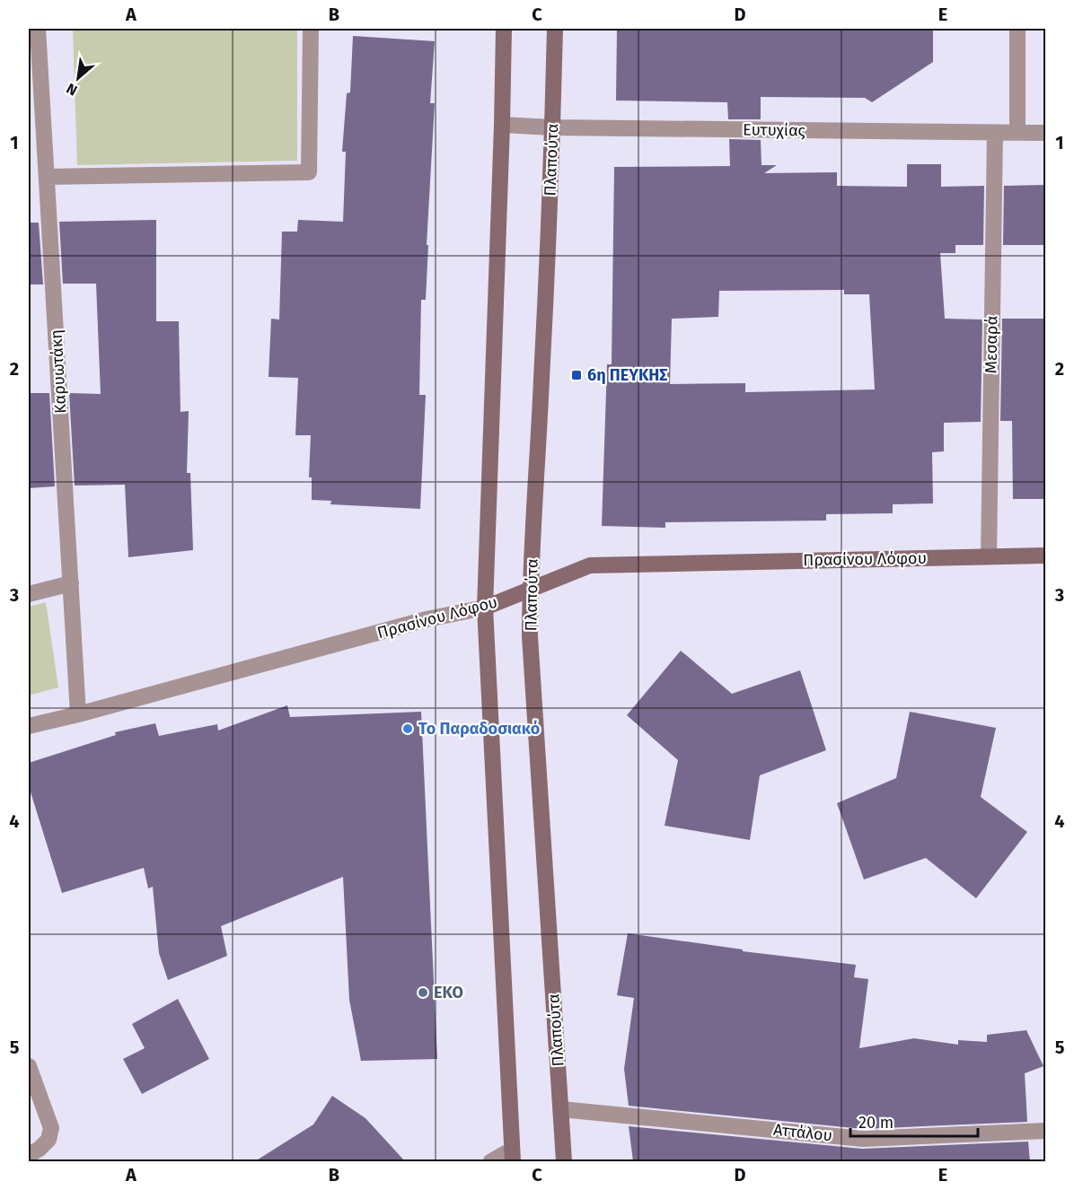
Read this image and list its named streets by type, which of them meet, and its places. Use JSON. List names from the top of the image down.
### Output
{
  "streets": {
    "main road": ["Πλαπούτα", "Πρασίνου Λόφου"],
    "street": [
      "Ευτυχίας",
      "Μεσαρά",
      "Καρυωτάκη",
      "Αττάλου"
    ]
  },
  "crossings": [
    ["Ευτυχίας", "Πλαπούτα"],
    ["Ευτυχίας", "Μεσαρά"],
    ["Πλαπούτα", "Πρασίνου Λόφου"],
    ["Πλαπούτα", "Αττάλου"],
    ["Μεσαρά", "Πρασίνου Λόφου"],
    ["Καρυωτάκη", "Πρασίνου Λόφου"]
  ],
  "places": {
    "transit": ["6η ΠΕΥΚΗΣ"],
    "other": ["Το Παραδοσιακό", "EKO"]
  },
  "scale_bar": "20 m",
  "north": "bottom left",
  "grid": {
    "columns": [
      "A",
      "B",
      "C",
      "D",
      "E"
    ],
    "rows": [
      "1",
      "2",
      "3",
      "4",
      "5"
    ]
  }
}
